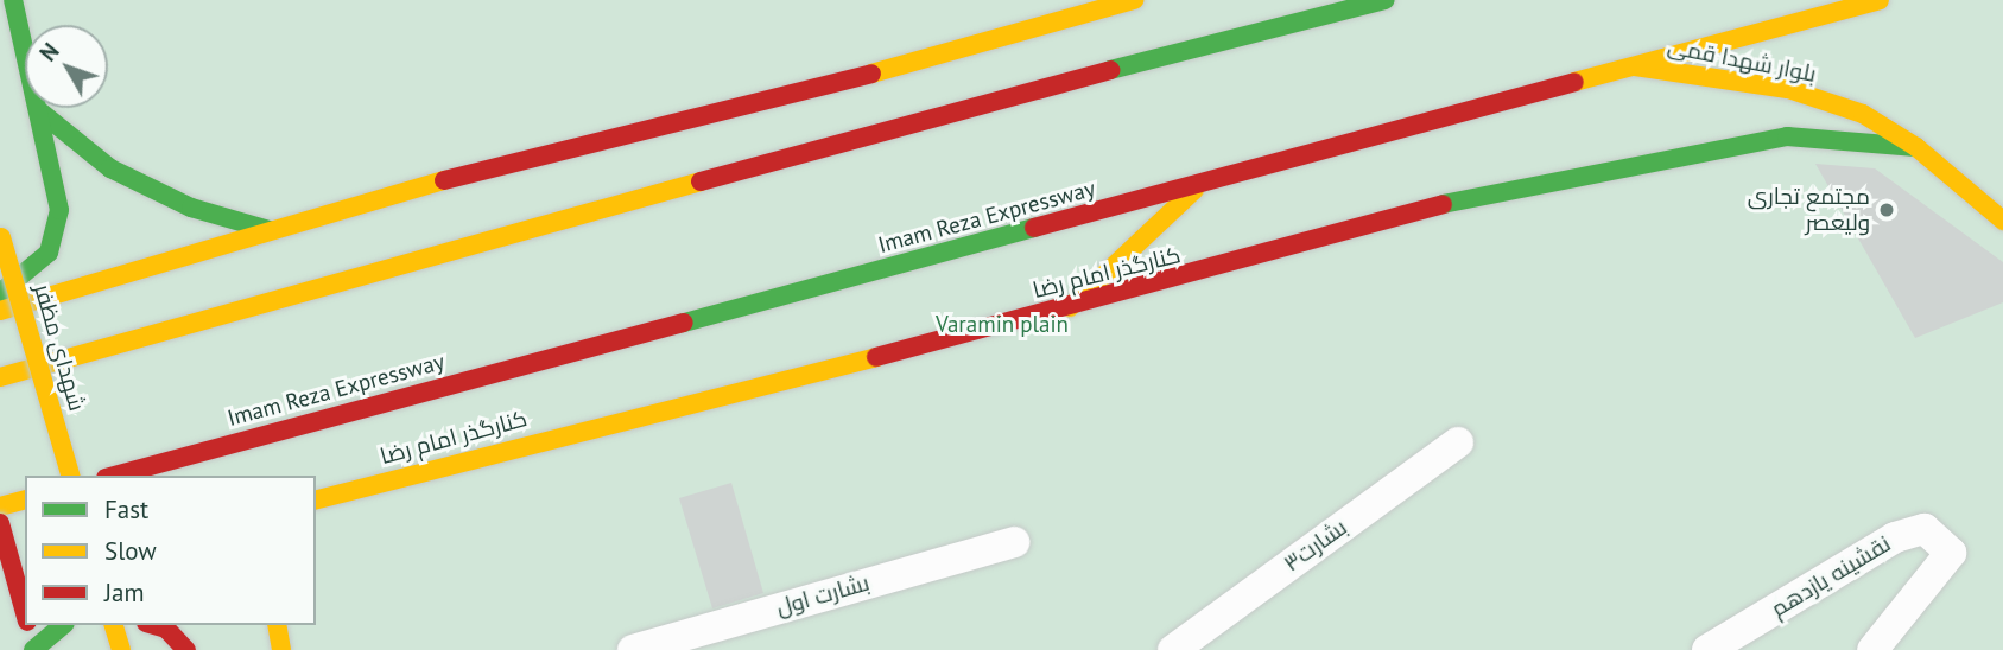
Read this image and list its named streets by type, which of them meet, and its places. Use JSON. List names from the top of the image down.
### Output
{
  "streets": {
    "main road": [
      "بلوار شهدا قمی",
      "Imam Reza Expressway",
      "کنارگذر امام رضا",
      "شهدای مظفر"
    ],
    "street": ["بشارت۳", "نقشینه یازدهم", "بشارت اول"]
  },
  "crossings": [
    ["بلوار شهدا قمی", "Imam Reza Expressway"],
    ["بلوار شهدا قمی", "کنارگذر امام رضا"]
  ],
  "parks": ["Varamin plain"],
  "places": ["مجتمع تجاری ولیعصر"],
  "legend": ["Fast", "Slow", "Jam"],
  "north": "top left"
}
